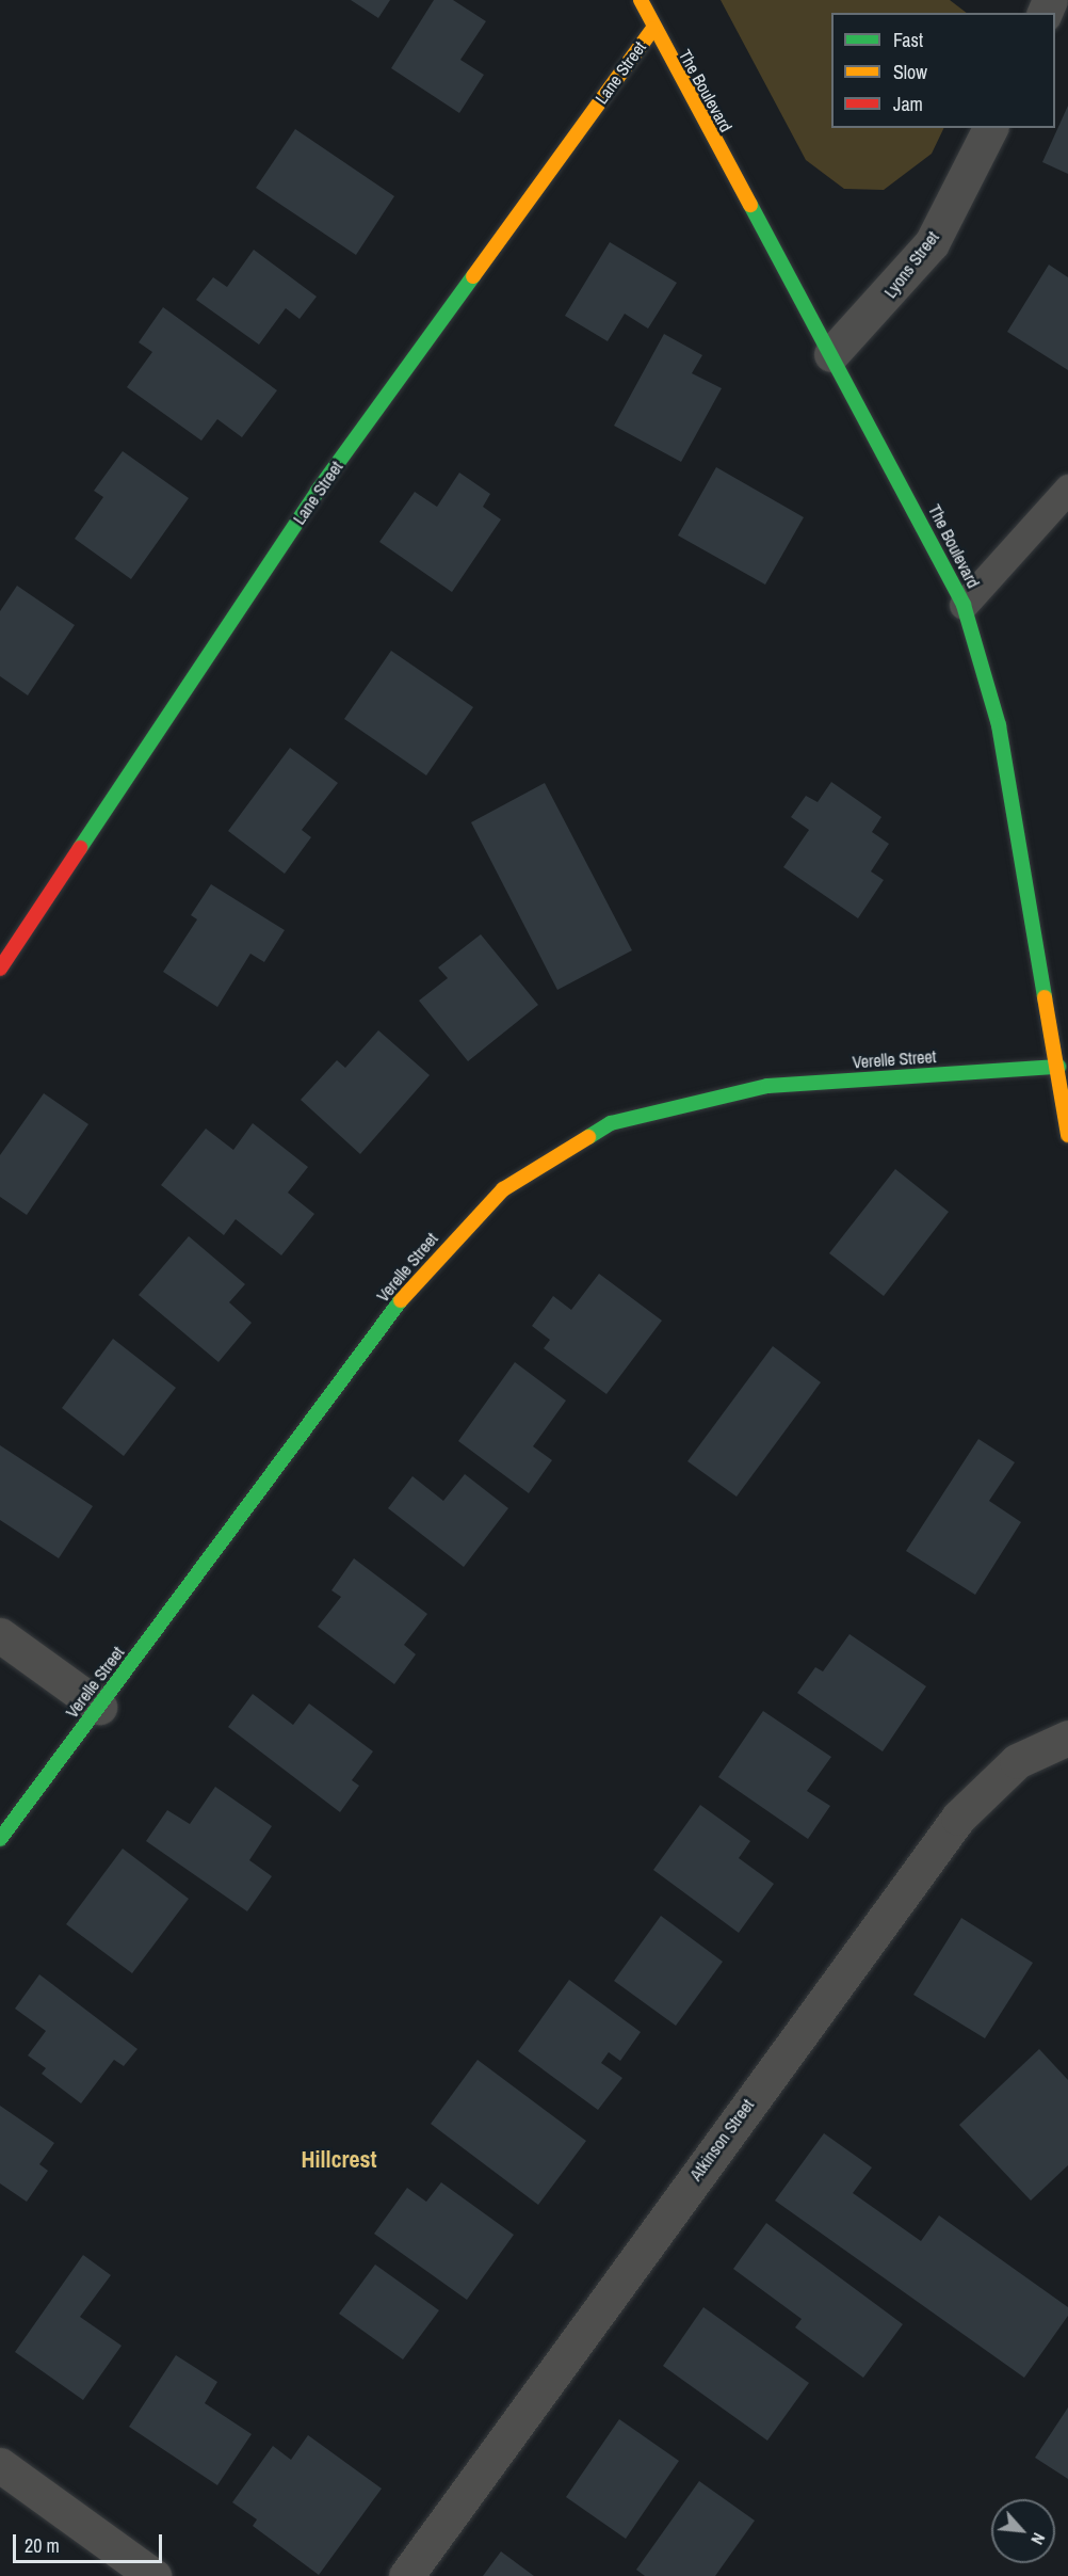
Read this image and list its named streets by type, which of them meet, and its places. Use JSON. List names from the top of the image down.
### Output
{
  "streets": {
    "street": [
      "Lane Street",
      "The Boulevard",
      "Lyons Street",
      "Verelle Street",
      "Atkinson Street"
    ]
  },
  "crossings": [
    ["Lane Street", "The Boulevard"],
    ["The Boulevard", "Lyons Street"],
    ["The Boulevard", "Verelle Street"]
  ],
  "districts": ["Hillcrest"],
  "legend": ["Fast", "Slow", "Jam"],
  "scale_bar": "20 m",
  "north": "bottom right"
}
